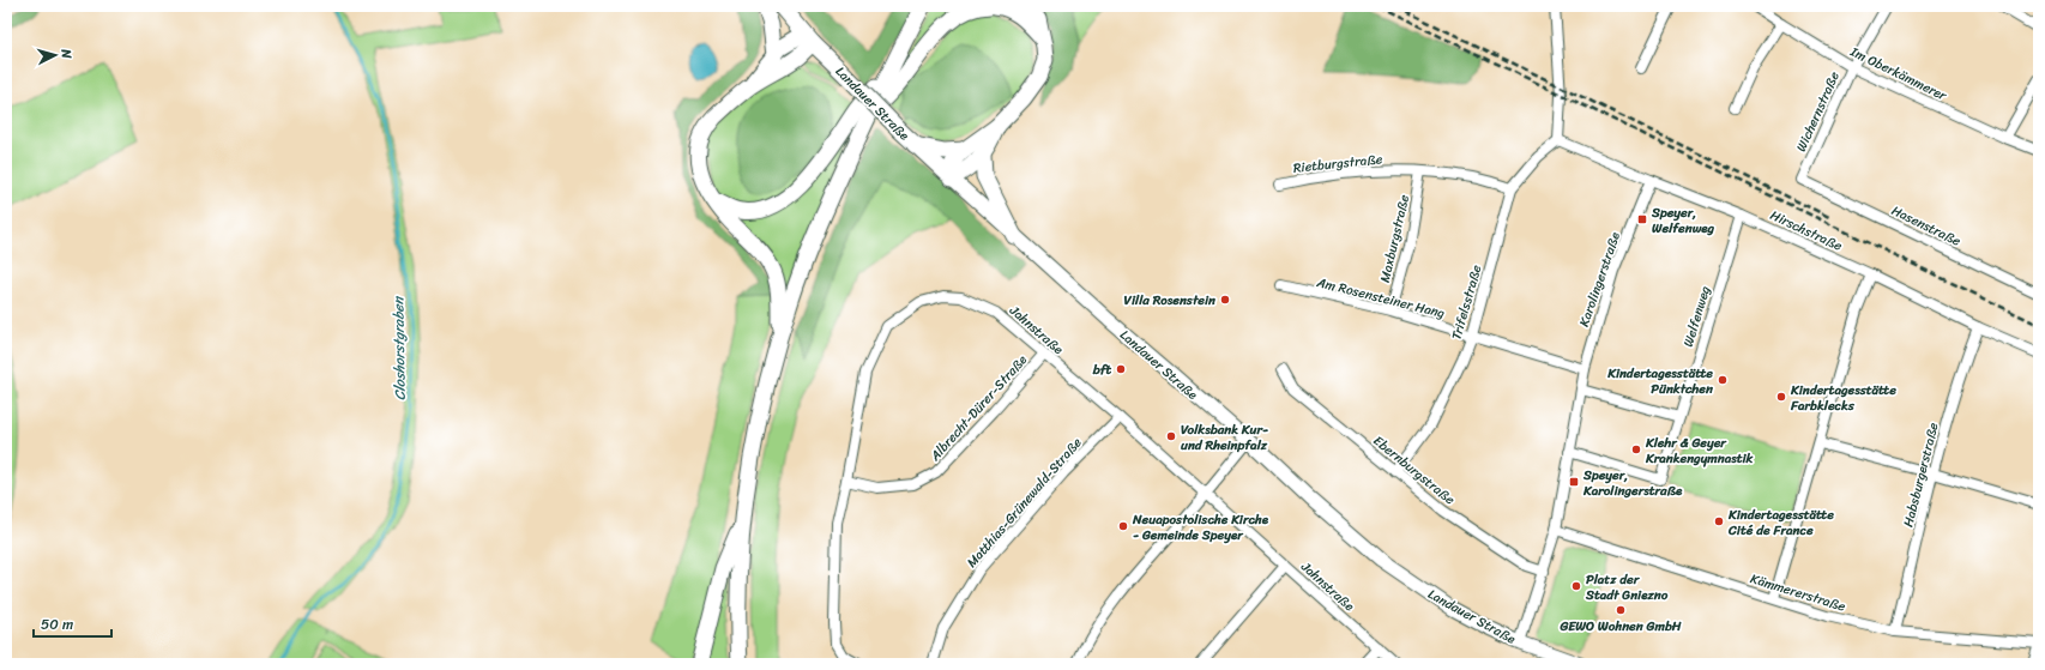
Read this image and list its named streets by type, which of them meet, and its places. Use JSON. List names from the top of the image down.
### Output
{
  "streets": {
    "main road": ["Landauer Straße"],
    "street": [
      "Im Oberkämmerer",
      "Wichernstraße",
      "Rietburgstraße",
      "Hasenstraße",
      "Hirschstraße",
      "Maxburgstraße",
      "Karolingerstraße",
      "Am Rosensteiner Hang",
      "Trifelsstraße",
      "Welfenweg",
      "Jahnstraße",
      "Albrecht-Dürer-Straße",
      "Ebernburgstraße",
      "Habsburgerstraße",
      "Matthias-Grünewald-Straße",
      "Kämmererstraße"
    ]
  },
  "crossings": [
    ["Im Oberkämmerer", "Wichernstraße"],
    ["Landauer Straße", "Karolingerstraße"],
    ["Wichernstraße", "Hasenstraße"],
    ["Rietburgstraße", "Maxburgstraße"],
    ["Rietburgstraße", "Trifelsstraße"],
    ["Hirschstraße", "Karolingerstraße"],
    ["Hirschstraße", "Trifelsstraße"],
    ["Hirschstraße", "Welfenweg"],
    ["Hirschstraße", "Habsburgerstraße"],
    ["Maxburgstraße", "Am Rosensteiner Hang"],
    ["Karolingerstraße", "Am Rosensteiner Hang"],
    ["Karolingerstraße", "Welfenweg"],
    ["Karolingerstraße", "Ebernburgstraße"],
    ["Karolingerstraße", "Kämmererstraße"],
    ["Am Rosensteiner Hang", "Trifelsstraße"],
    ["Trifelsstraße", "Ebernburgstraße"],
    ["Jahnstraße", "Albrecht-Dürer-Straße"],
    ["Jahnstraße", "Matthias-Grünewald-Straße"],
    ["Habsburgerstraße", "Kämmererstraße"]
  ],
  "water": ["Closhorstgraben"],
  "places": {
    "transit": ["Speyer, Welfenweg", "Speyer, Karolingerstraße"],
    "other": [
      "Villa Rosenstein",
      "bft",
      "Kindertagesstätte Pünktchen",
      "Kindertagesstätte Farbklecks",
      "Volksbank Kur- und Rheinpfalz",
      "Klehr & Geyer Krankengymnastik",
      "Kindertagesstätte Cité de France",
      "Neuapostolische Kirche - Gemeinde Speyer",
      "Platz der Stadt Gniezno",
      "GEWO Wohnen GmbH"
    ]
  },
  "scale_bar": "50 m",
  "north": "right"
}
